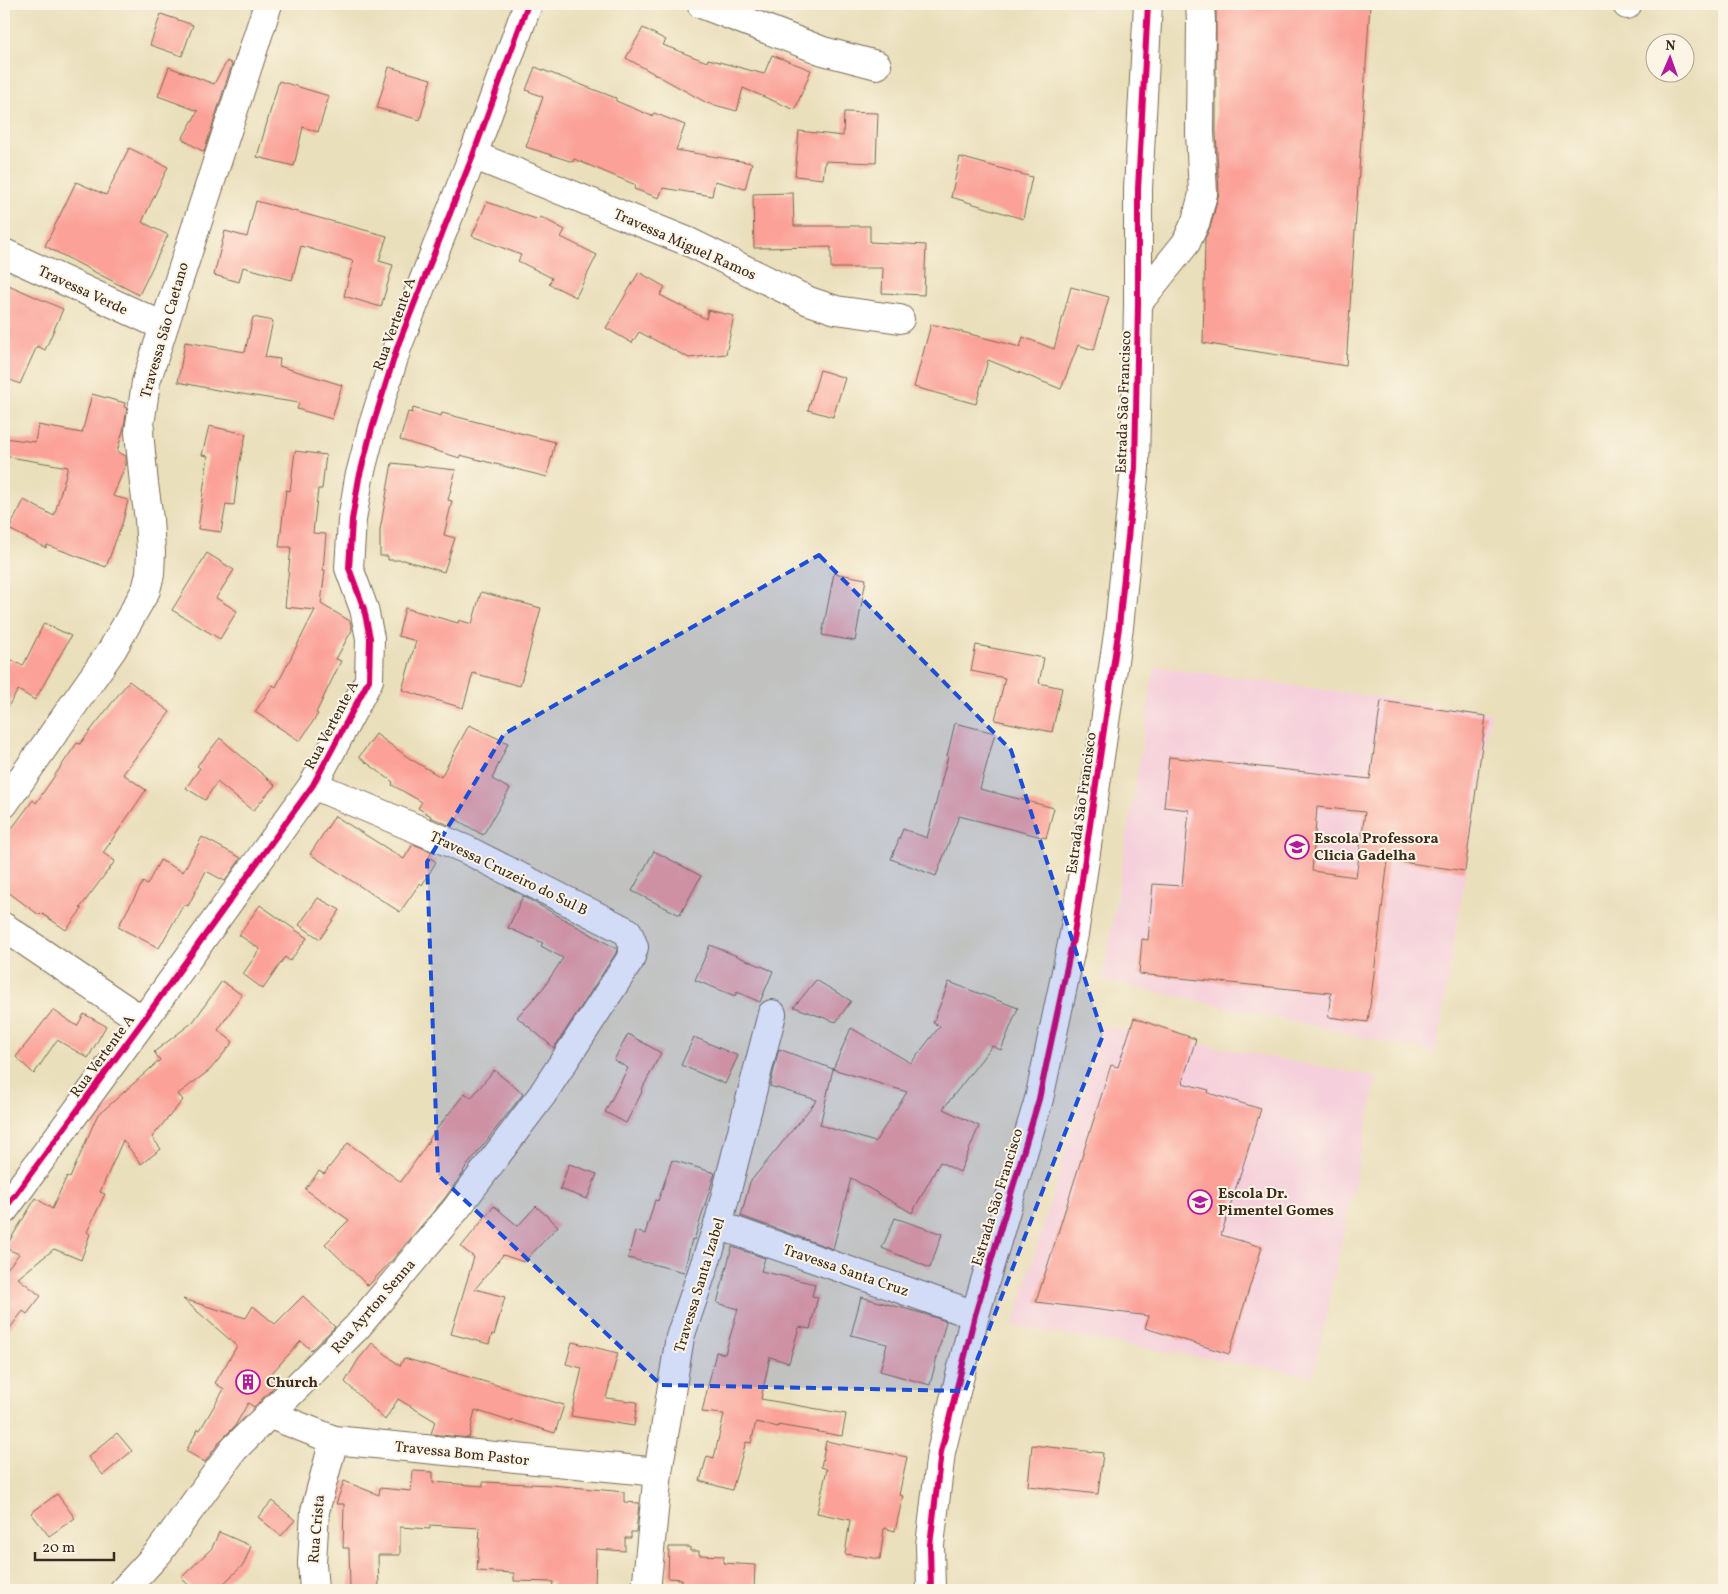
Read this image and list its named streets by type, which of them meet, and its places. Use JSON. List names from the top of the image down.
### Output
{
  "streets": {
    "street": [
      "Travessa Miguel Ramos",
      "Travessa Verde",
      "Rua Vertente A",
      "Travessa São Caetano",
      "Estrada São Francisco",
      "Travessa Cruzeiro do Sul B",
      "Travessa Santa Cruz",
      "Travessa Santa Izabel",
      "Rua Ayrton Senna",
      "Travessa Bom Pastor",
      "Rua Crista"
    ]
  },
  "crossings": [
    ["Travessa Miguel Ramos", "Rua Vertente A"],
    ["Travessa Verde", "Travessa São Caetano"],
    ["Rua Vertente A", "Travessa Cruzeiro do Sul B"],
    ["Estrada São Francisco", "Travessa Santa Cruz"],
    ["Travessa Cruzeiro do Sul B", "Rua Ayrton Senna"],
    ["Travessa Santa Cruz", "Travessa Santa Izabel"],
    ["Travessa Santa Izabel", "Travessa Bom Pastor"],
    ["Rua Ayrton Senna", "Travessa Bom Pastor"],
    ["Travessa Bom Pastor", "Rua Crista"]
  ],
  "places": {
    "school or university": ["Escola Professora Clicia Gadelha", "Escola Dr. Pimentel Gomes"],
    "building": ["Church"]
  },
  "scale_bar": "20 m",
  "north": "top"
}
